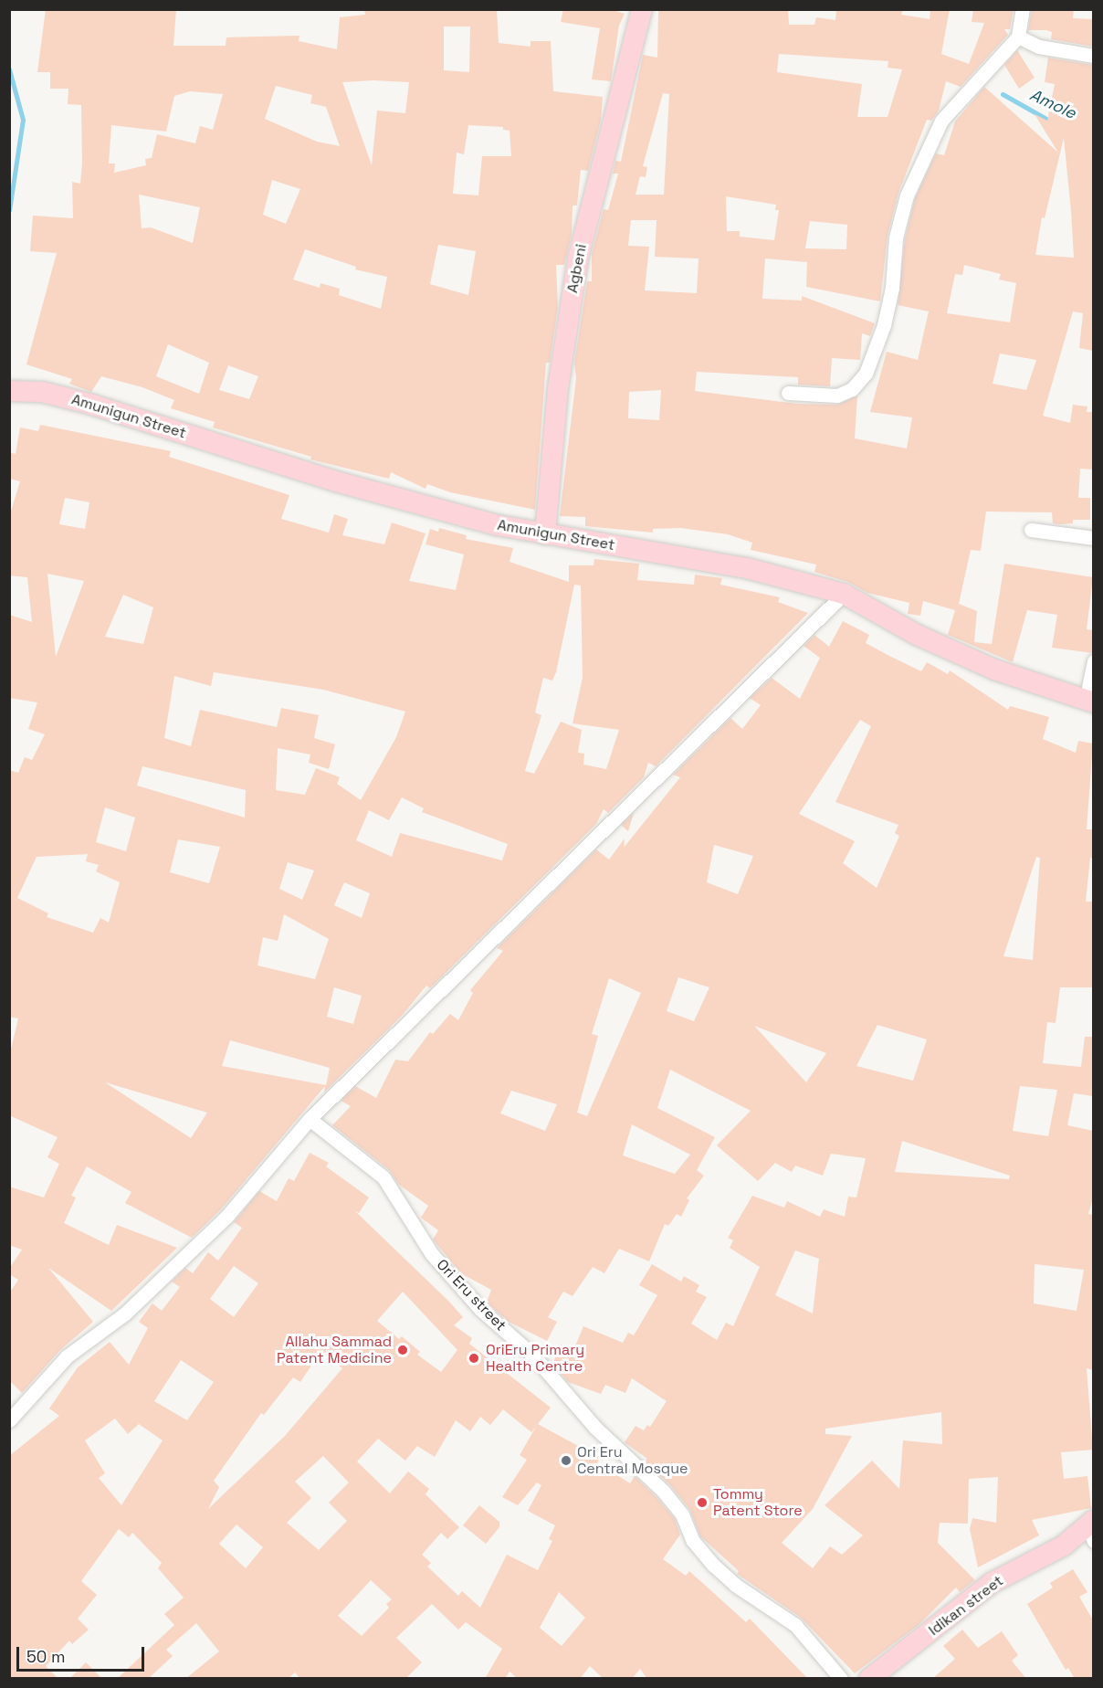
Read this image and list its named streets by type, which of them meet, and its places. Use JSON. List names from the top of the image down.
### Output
{
  "streets": {
    "main road": ["Agbeni", "Amunigun Street", "Idikan street"],
    "street": ["Ori Eru street"]
  },
  "crossings": [
    ["Agbeni", "Amunigun Street"]
  ],
  "water": ["Amole"],
  "places": [
    "Allahu Sammad Patent Medicine",
    "OriEru Primary Health Centre",
    "Ori Eru Central Mosque",
    "Tommy Patent Store"
  ],
  "scale_bar": "50 m"
}
